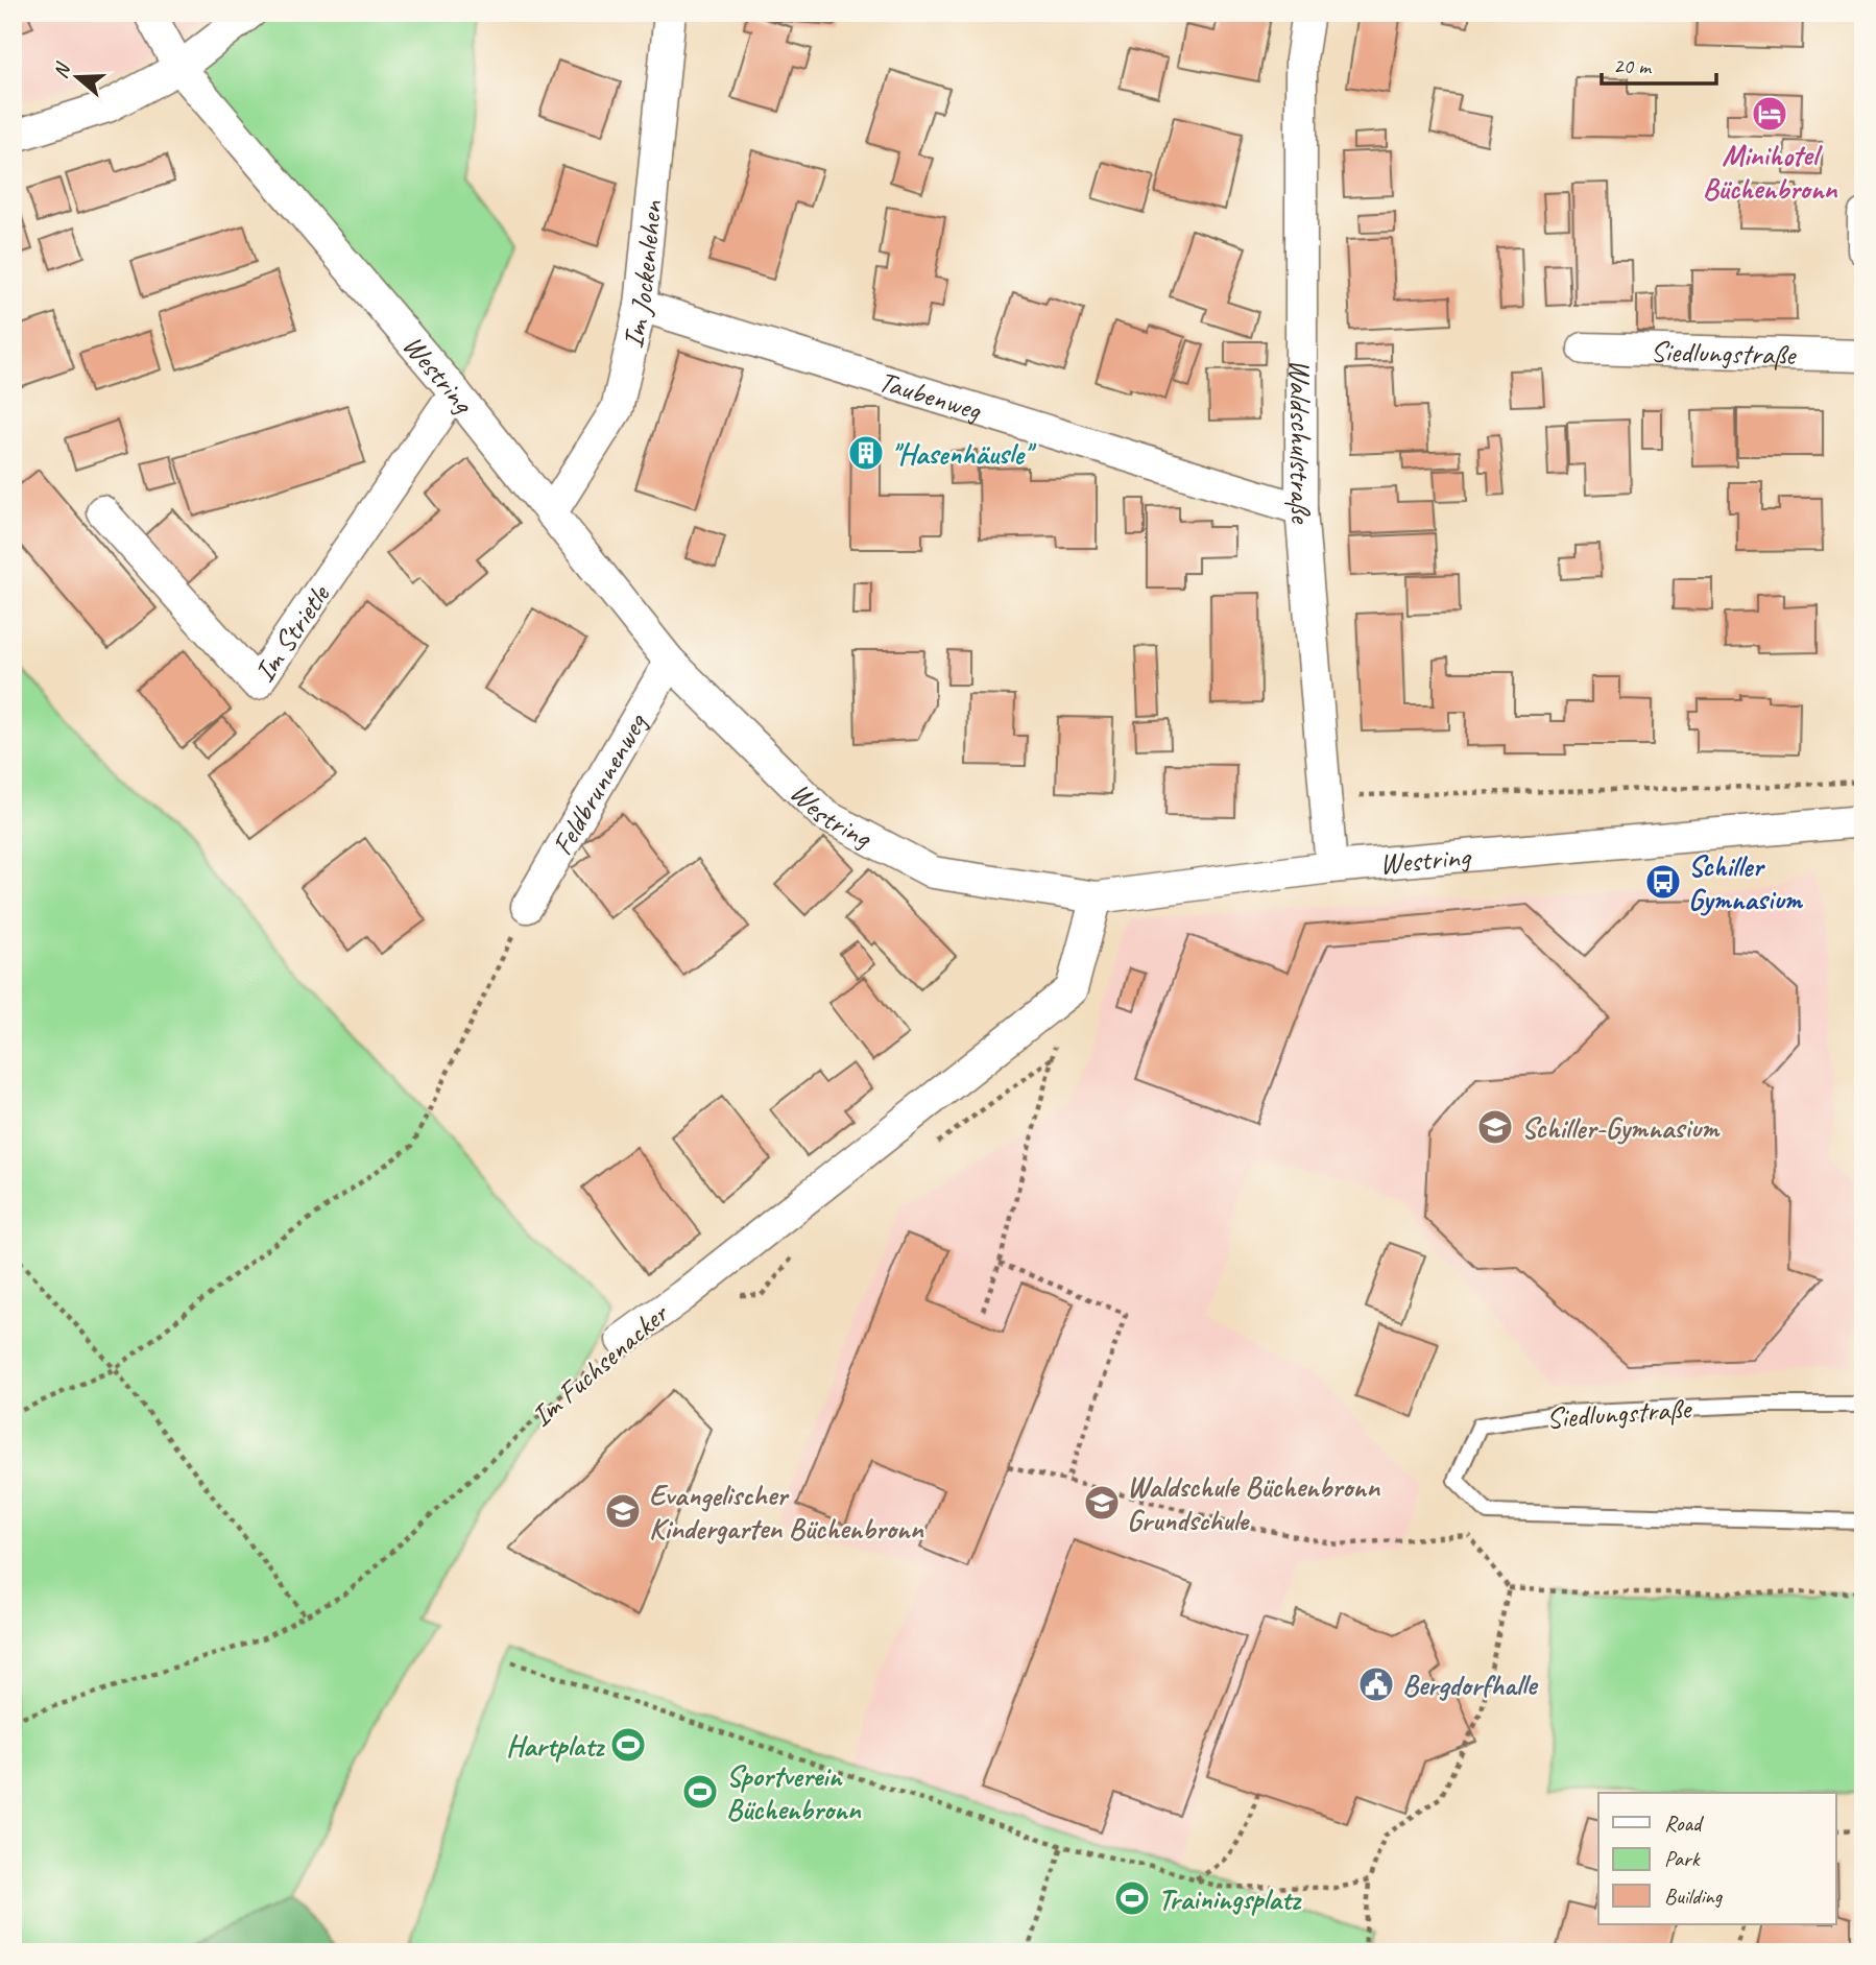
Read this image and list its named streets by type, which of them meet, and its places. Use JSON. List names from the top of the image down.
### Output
{
  "streets": {
    "street": [
      "Im Jockenlehen",
      "Siedlungstraße",
      "Westring",
      "Taubenweg",
      "Waldschulstraße",
      "Im Strietle",
      "Feldbrunnenweg",
      "Im Fuchsenacker"
    ]
  },
  "crossings": [
    ["Im Jockenlehen", "Westring"],
    ["Im Jockenlehen", "Taubenweg"],
    ["Westring", "Waldschulstraße"],
    ["Westring", "Im Strietle"],
    ["Westring", "Feldbrunnenweg"],
    ["Westring", "Im Fuchsenacker"],
    ["Taubenweg", "Waldschulstraße"]
  ],
  "places": {
    "hotel": ["Minihotel Büchenbronn"],
    "building": ["\"Hasenhäusle\""],
    "bus stop": ["Schiller Gymnasium"],
    "school or university": ["Schiller-Gymnasium", "Waldschule Büchenbronn Grundschule", "Evangelischer Kindergarten Büchenbronn"],
    "public building": ["Bergdorfhalle"],
    "sports": ["Hartplatz", "Sportverein Büchenbronn", "Trainingsplatz"]
  },
  "legend": ["Road", "Park", "Building"],
  "scale_bar": "20 m",
  "north": "left"
}
